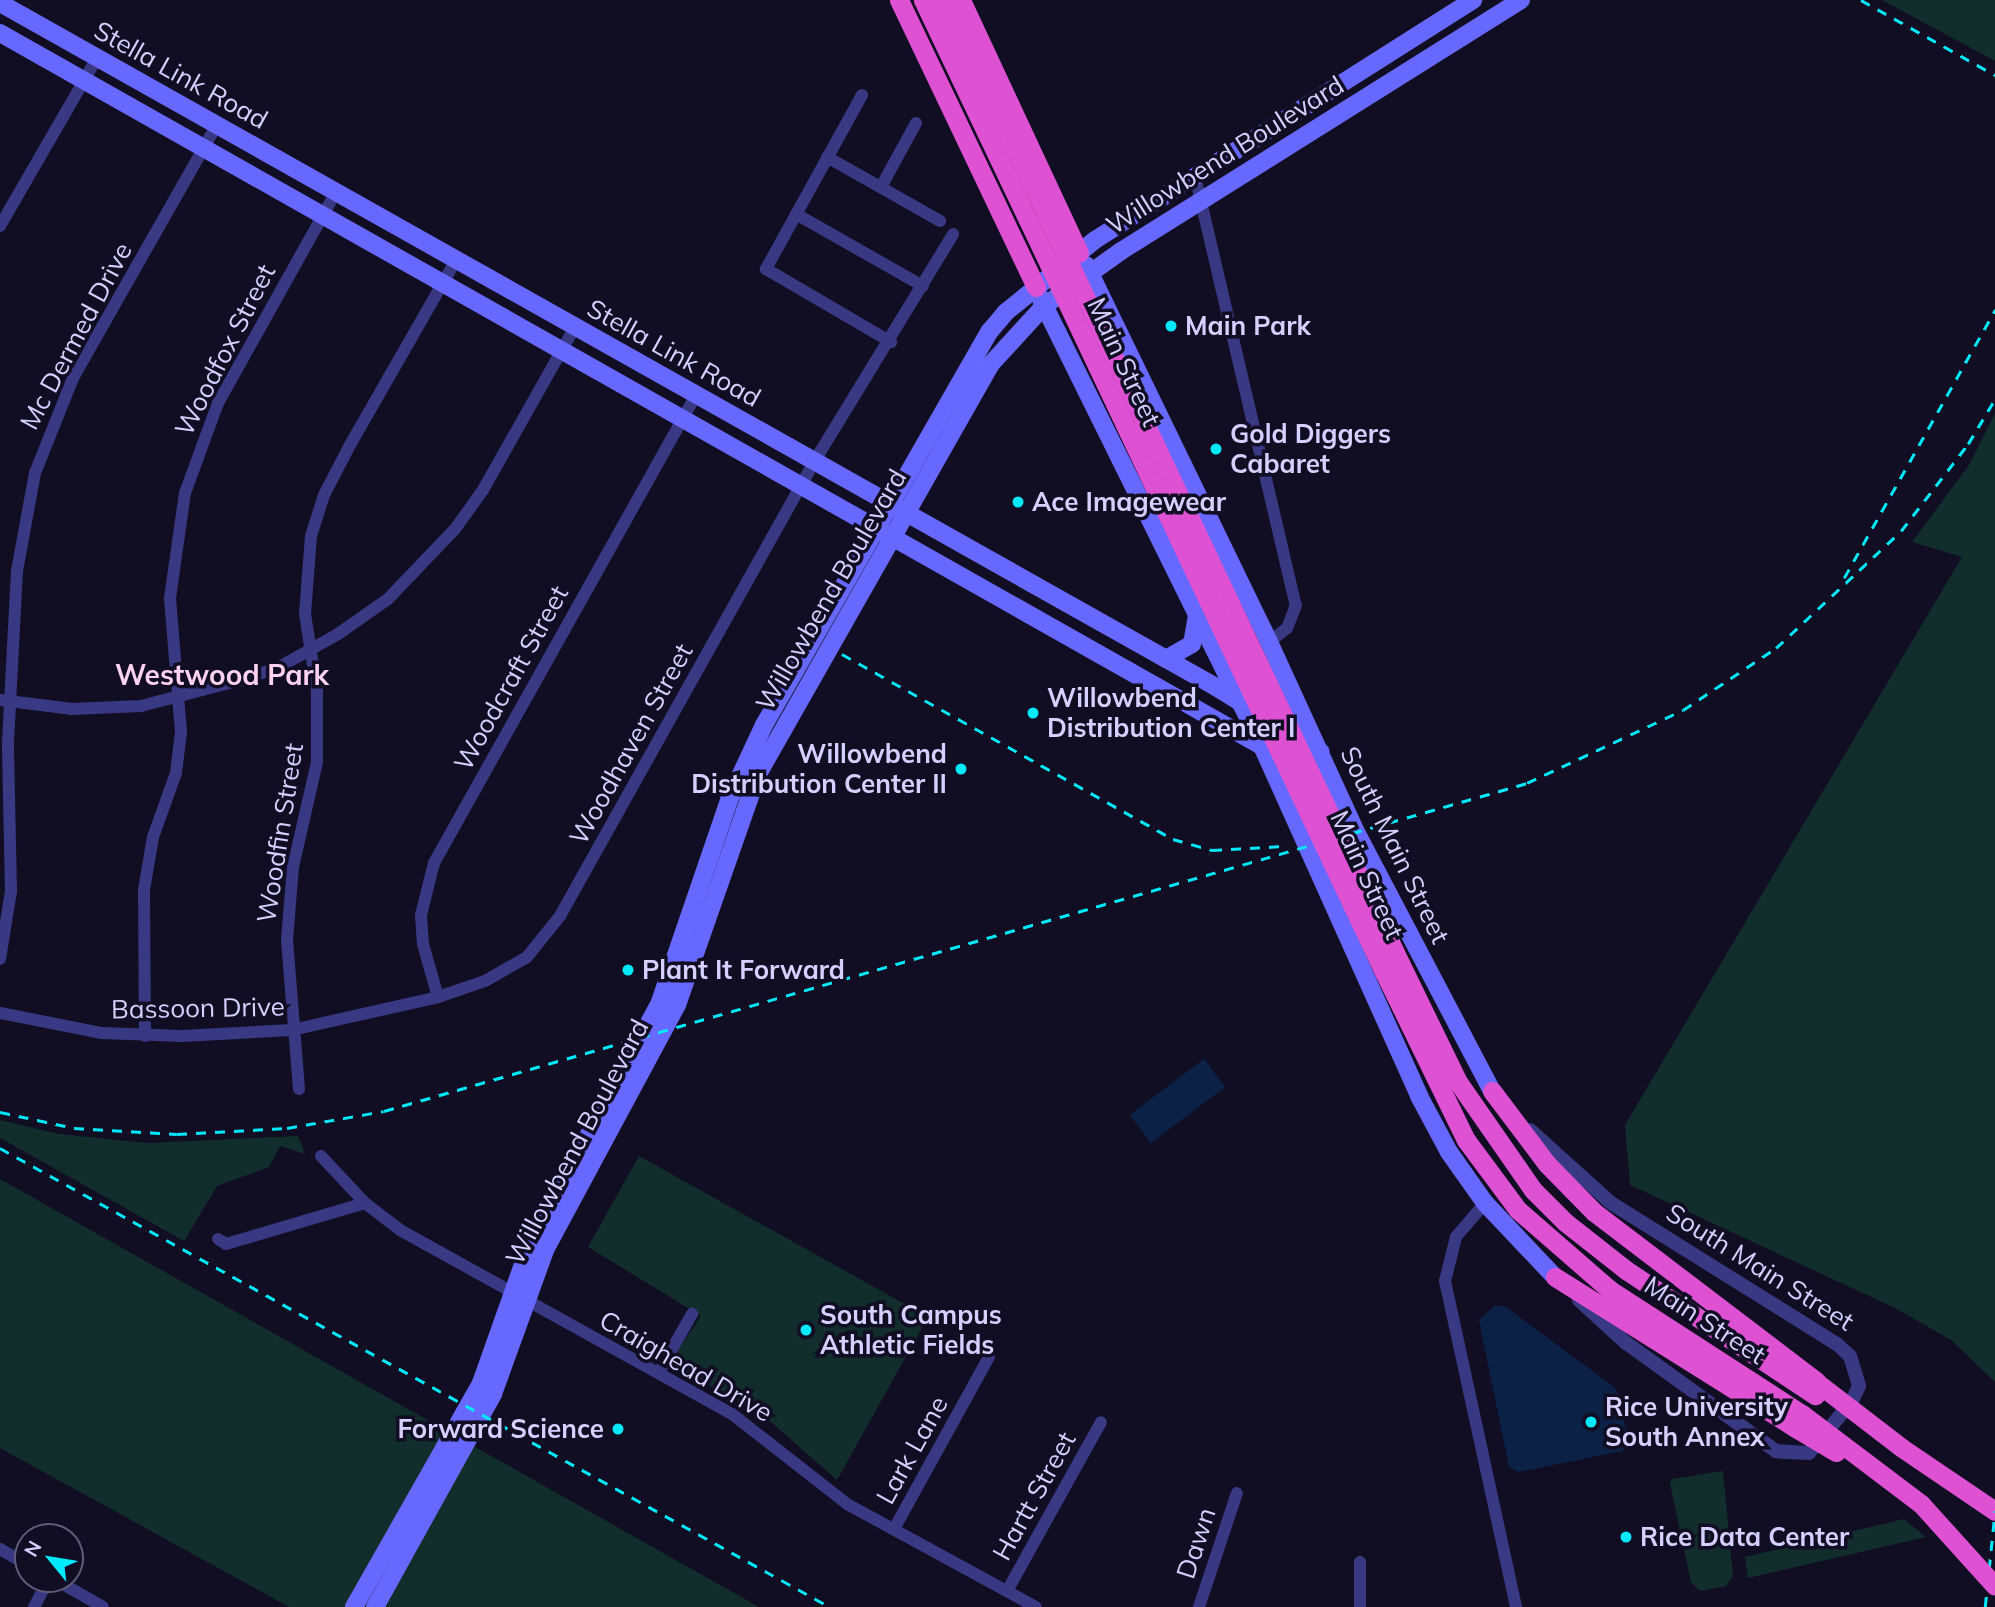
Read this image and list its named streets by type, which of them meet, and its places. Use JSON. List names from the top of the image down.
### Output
{
  "streets": {
    "highway": ["Main Street"],
    "main road": ["Stella Link Road", "Willowbend Boulevard", "South Main Street"],
    "street": [
      "Mc Dermed Drive",
      "Woodfox Street",
      "Woodcraft Street",
      "Woodhaven Street",
      "Woodfin Street",
      "Bassoon Drive",
      "Craighead Drive",
      "Lark Lane",
      "Hartt Street",
      "Dawn"
    ]
  },
  "crossings": [
    ["Stella Link Road", "Willowbend Boulevard"],
    ["Stella Link Road", "Mc Dermed Drive"],
    ["Stella Link Road", "Woodfox Street"],
    ["Stella Link Road", "Woodcraft Street"],
    ["Stella Link Road", "Woodhaven Street"],
    ["Stella Link Road", "Woodfin Street"],
    ["Stella Link Road", "South Main Street"],
    ["Willowbend Boulevard", "South Main Street"],
    ["Willowbend Boulevard", "Craighead Drive"],
    ["Woodfox Street", "Bassoon Drive"],
    ["Woodcraft Street", "Woodhaven Street"],
    ["Woodcraft Street", "Bassoon Drive"],
    ["Woodhaven Street", "Bassoon Drive"],
    ["Woodfin Street", "Bassoon Drive"],
    ["Craighead Drive", "Lark Lane"],
    ["Craighead Drive", "Hartt Street"]
  ],
  "districts": ["Westwood Park"],
  "places": [
    "Main Park",
    "Gold Diggers Cabaret",
    "Ace Imagewear",
    "Willowbend Distribution Center I",
    "Willowbend Distribution Center II",
    "Plant It Forward",
    "South Campus Athletic Fields",
    "Rice University South Annex",
    "Forward Science",
    "Rice Data Center"
  ],
  "north": "top left"
}
